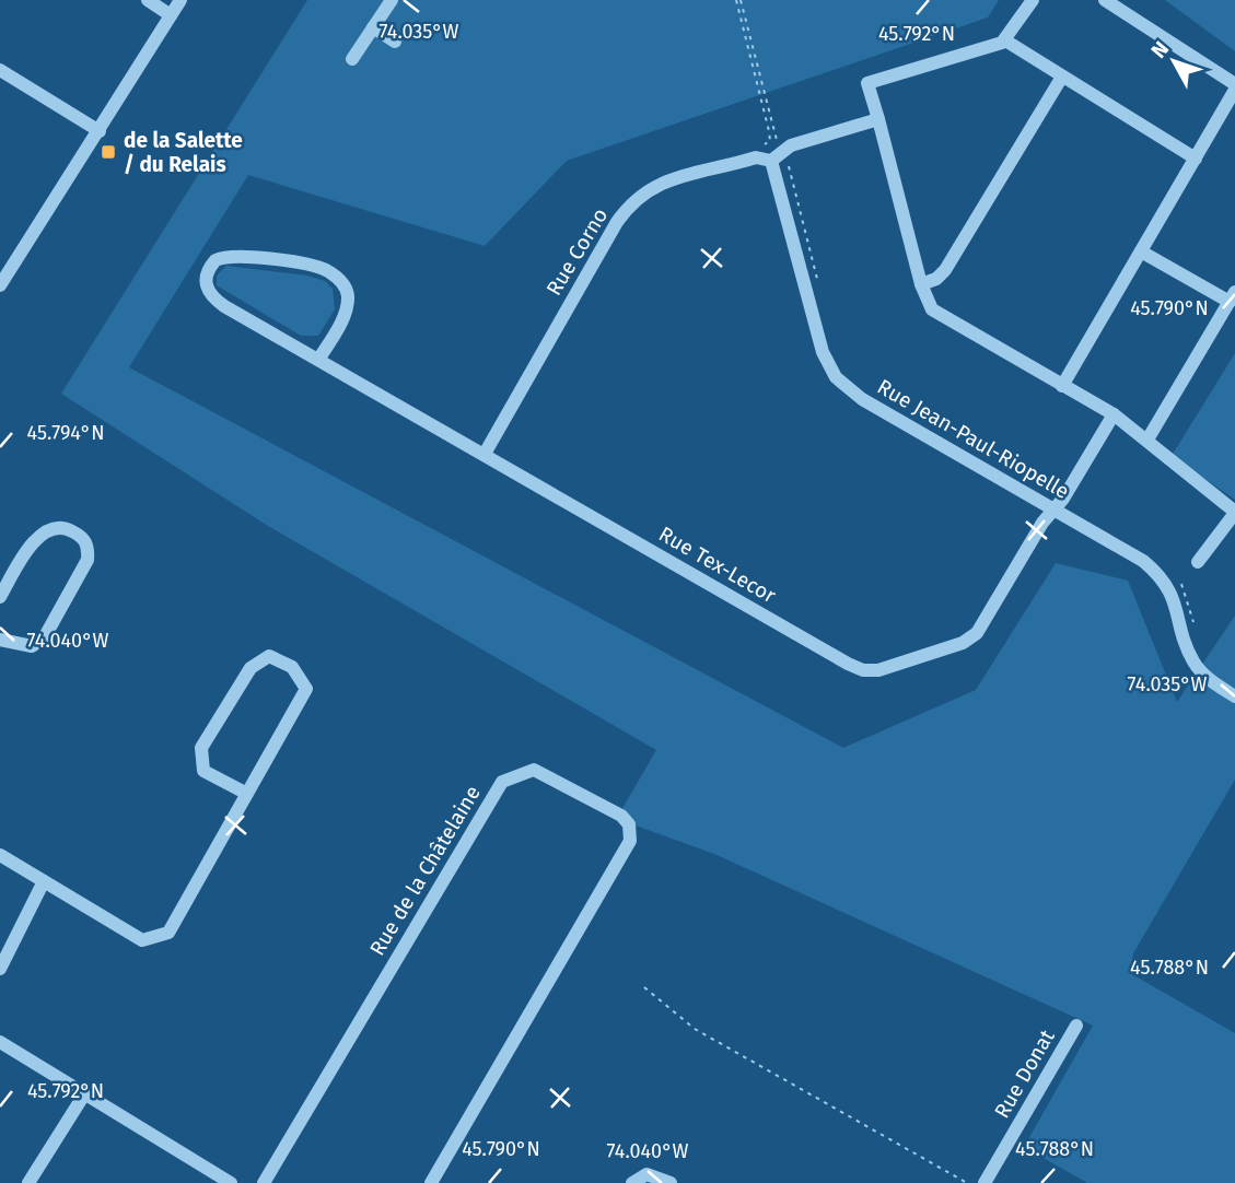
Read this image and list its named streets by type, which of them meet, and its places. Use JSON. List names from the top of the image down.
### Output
{
  "streets": {
    "street": [
      "Rue Corno",
      "Rue Jean-Paul-Riopelle",
      "Rue Tex-Lecor",
      "Rue de la Châtelaine",
      "Rue Donat"
    ]
  },
  "crossings": [
    ["Rue Corno", "Rue Jean-Paul-Riopelle"],
    ["Rue Corno", "Rue Tex-Lecor"],
    ["Rue Jean-Paul-Riopelle", "Rue Tex-Lecor"]
  ],
  "places": {
    "transit": ["de la Salette / du Relais"]
  },
  "north": "top left",
  "coordinates": [
    "74.035°W",
    "45.792°N",
    "45.790°N",
    "45.794°N",
    "74.040°W",
    "45.788°N"
  ]
}
